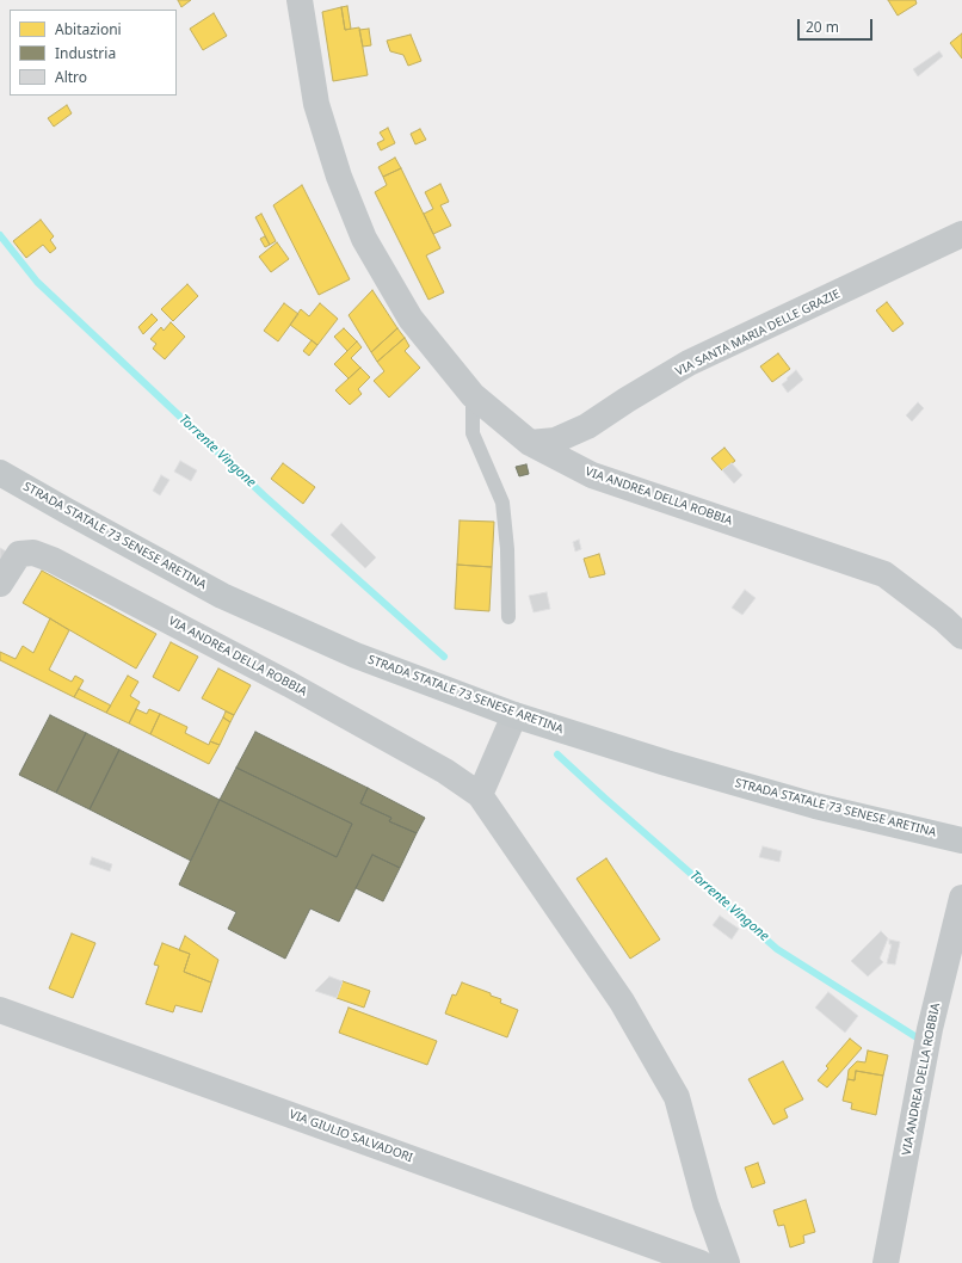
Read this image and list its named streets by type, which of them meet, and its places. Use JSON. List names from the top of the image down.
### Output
{
  "streets": {
    "main road": ["STRADA STATALE 73 SENESE ARETINA"],
    "street": ["VIA SANTA MARIA DELLE GRAZIE", "VIA ANDREA DELLA ROBBIA", "VIA GIULIO SALVADORI"]
  },
  "crossings": [
    ["VIA SANTA MARIA DELLE GRAZIE", "VIA ANDREA DELLA ROBBIA"]
  ],
  "water": ["Torrente Vingone"],
  "legend": ["Abitazioni", "Industria", "Altro"],
  "scale_bar": "20 m"
}
